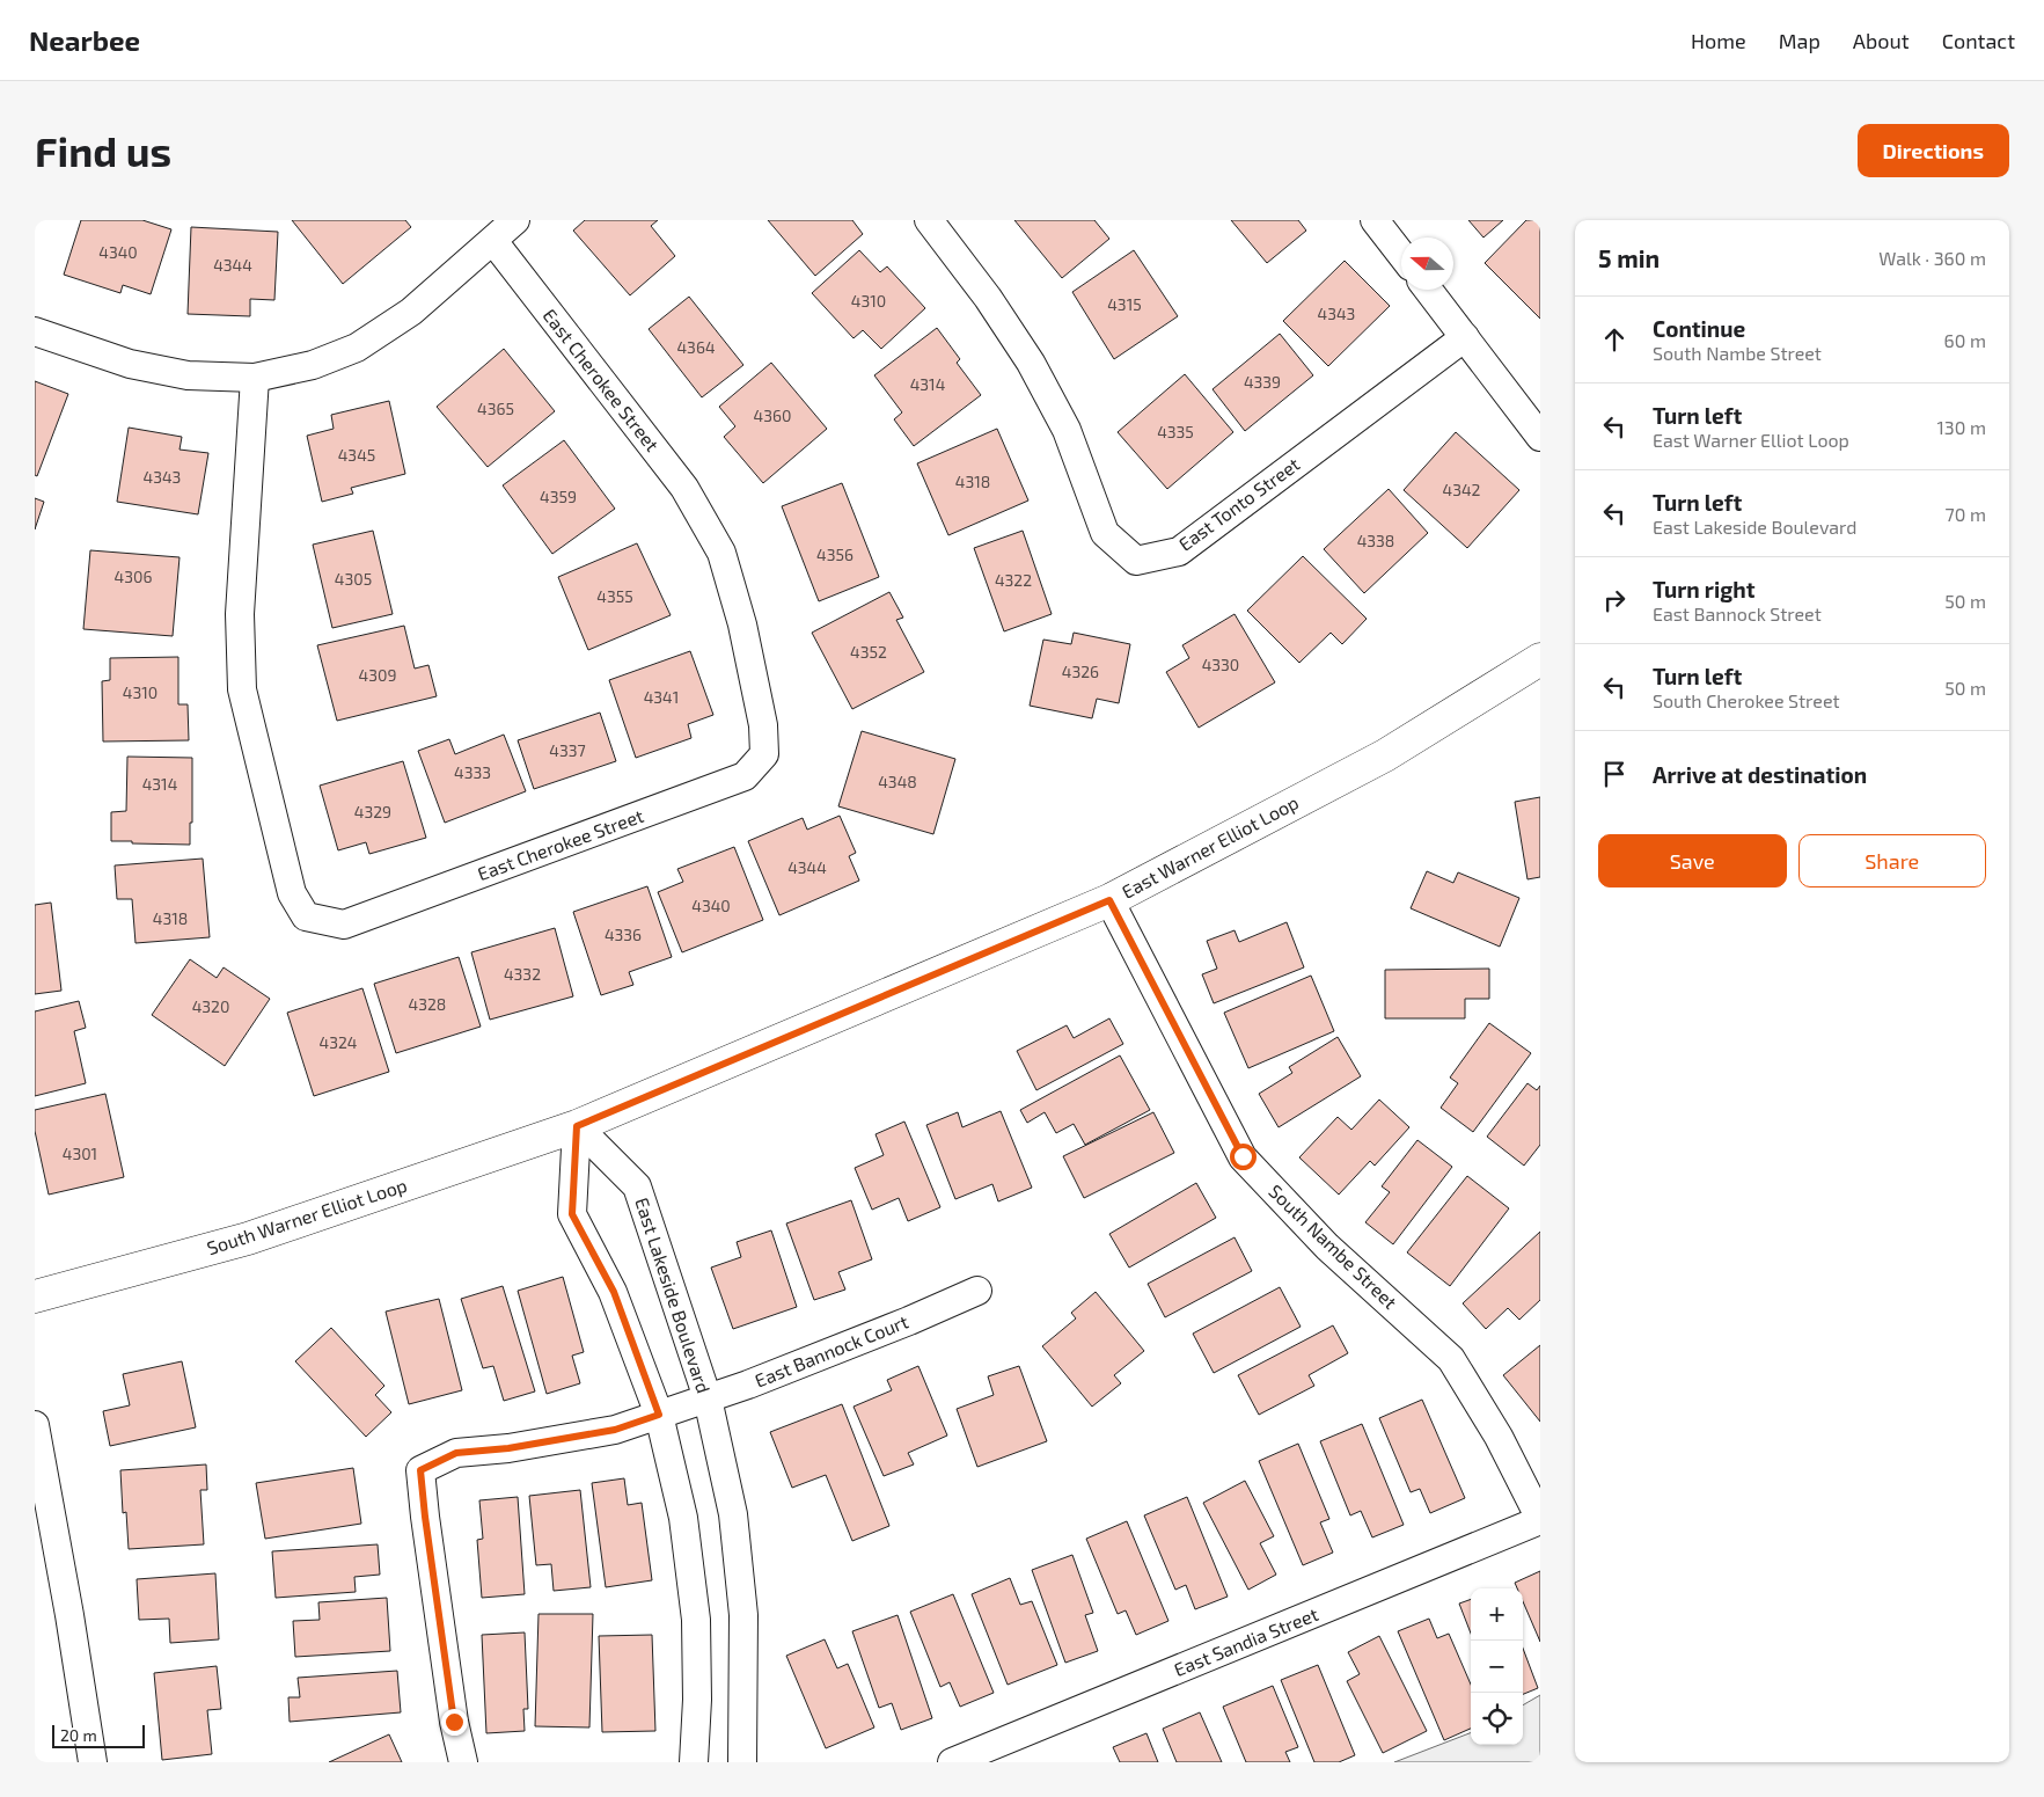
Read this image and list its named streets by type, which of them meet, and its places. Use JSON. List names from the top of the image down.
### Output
{
  "streets": {
    "main road": ["East Warner Elliot Loop", "South Warner Elliot Loop"],
    "street": [
      "East Cherokee Street",
      "East Tonto Street",
      "South Nambe Street",
      "East Lakeside Boulevard",
      "East Bannock Court",
      "East Sandia Street"
    ]
  },
  "crossings": [
    ["East Warner Elliot Loop", "South Warner Elliot Loop"],
    ["East Warner Elliot Loop", "South Nambe Street"],
    ["East Warner Elliot Loop", "East Lakeside Boulevard"],
    ["South Warner Elliot Loop", "East Lakeside Boulevard"],
    ["South Nambe Street", "East Sandia Street"],
    ["East Lakeside Boulevard", "East Bannock Court"]
  ],
  "house_numbers": [
    "4340",
    "4344",
    "4310",
    "4315",
    "4343",
    "4364",
    "4339",
    "4314",
    "4365",
    "4360",
    "4335",
    "4345",
    "4343",
    "4318",
    "4342",
    "4359",
    "4338",
    "4356",
    "4306",
    "4305",
    "4322",
    "4355",
    "4352",
    "4330",
    "4326",
    "4309",
    "4310",
    "4341",
    "4337",
    "4333",
    "4348",
    "4314",
    "4329",
    "4344",
    "4340",
    "4318",
    "4336",
    "4332",
    "4328",
    "4320",
    "4324",
    "4301"
  ],
  "scale_bar": "20 m",
  "north": "left",
  "page": {
    "header": "Nearbee",
    "nav": [
      "Home",
      "Map",
      "About",
      "Contact"
    ],
    "buttons": [
      "Directions",
      ["Save", "Share"]
    ],
    "title": "Find us",
    "heading": ["5 min", "Walk · 360 m"],
    "list": [
      ["Continue", "South Nambe Street", "60 m"],
      ["Turn left", "East Warner Elliot Loop", "130 m"],
      ["Turn left", "East Lakeside Boulevard", "70 m"],
      ["Turn right", "East Bannock Street", "50 m"],
      ["Turn left", "South Cherokee Street", "50 m"],
      "Arrive at destination"
    ],
    "map_buttons": ["+", "−"],
    "scale": "20 m"
  }
}
